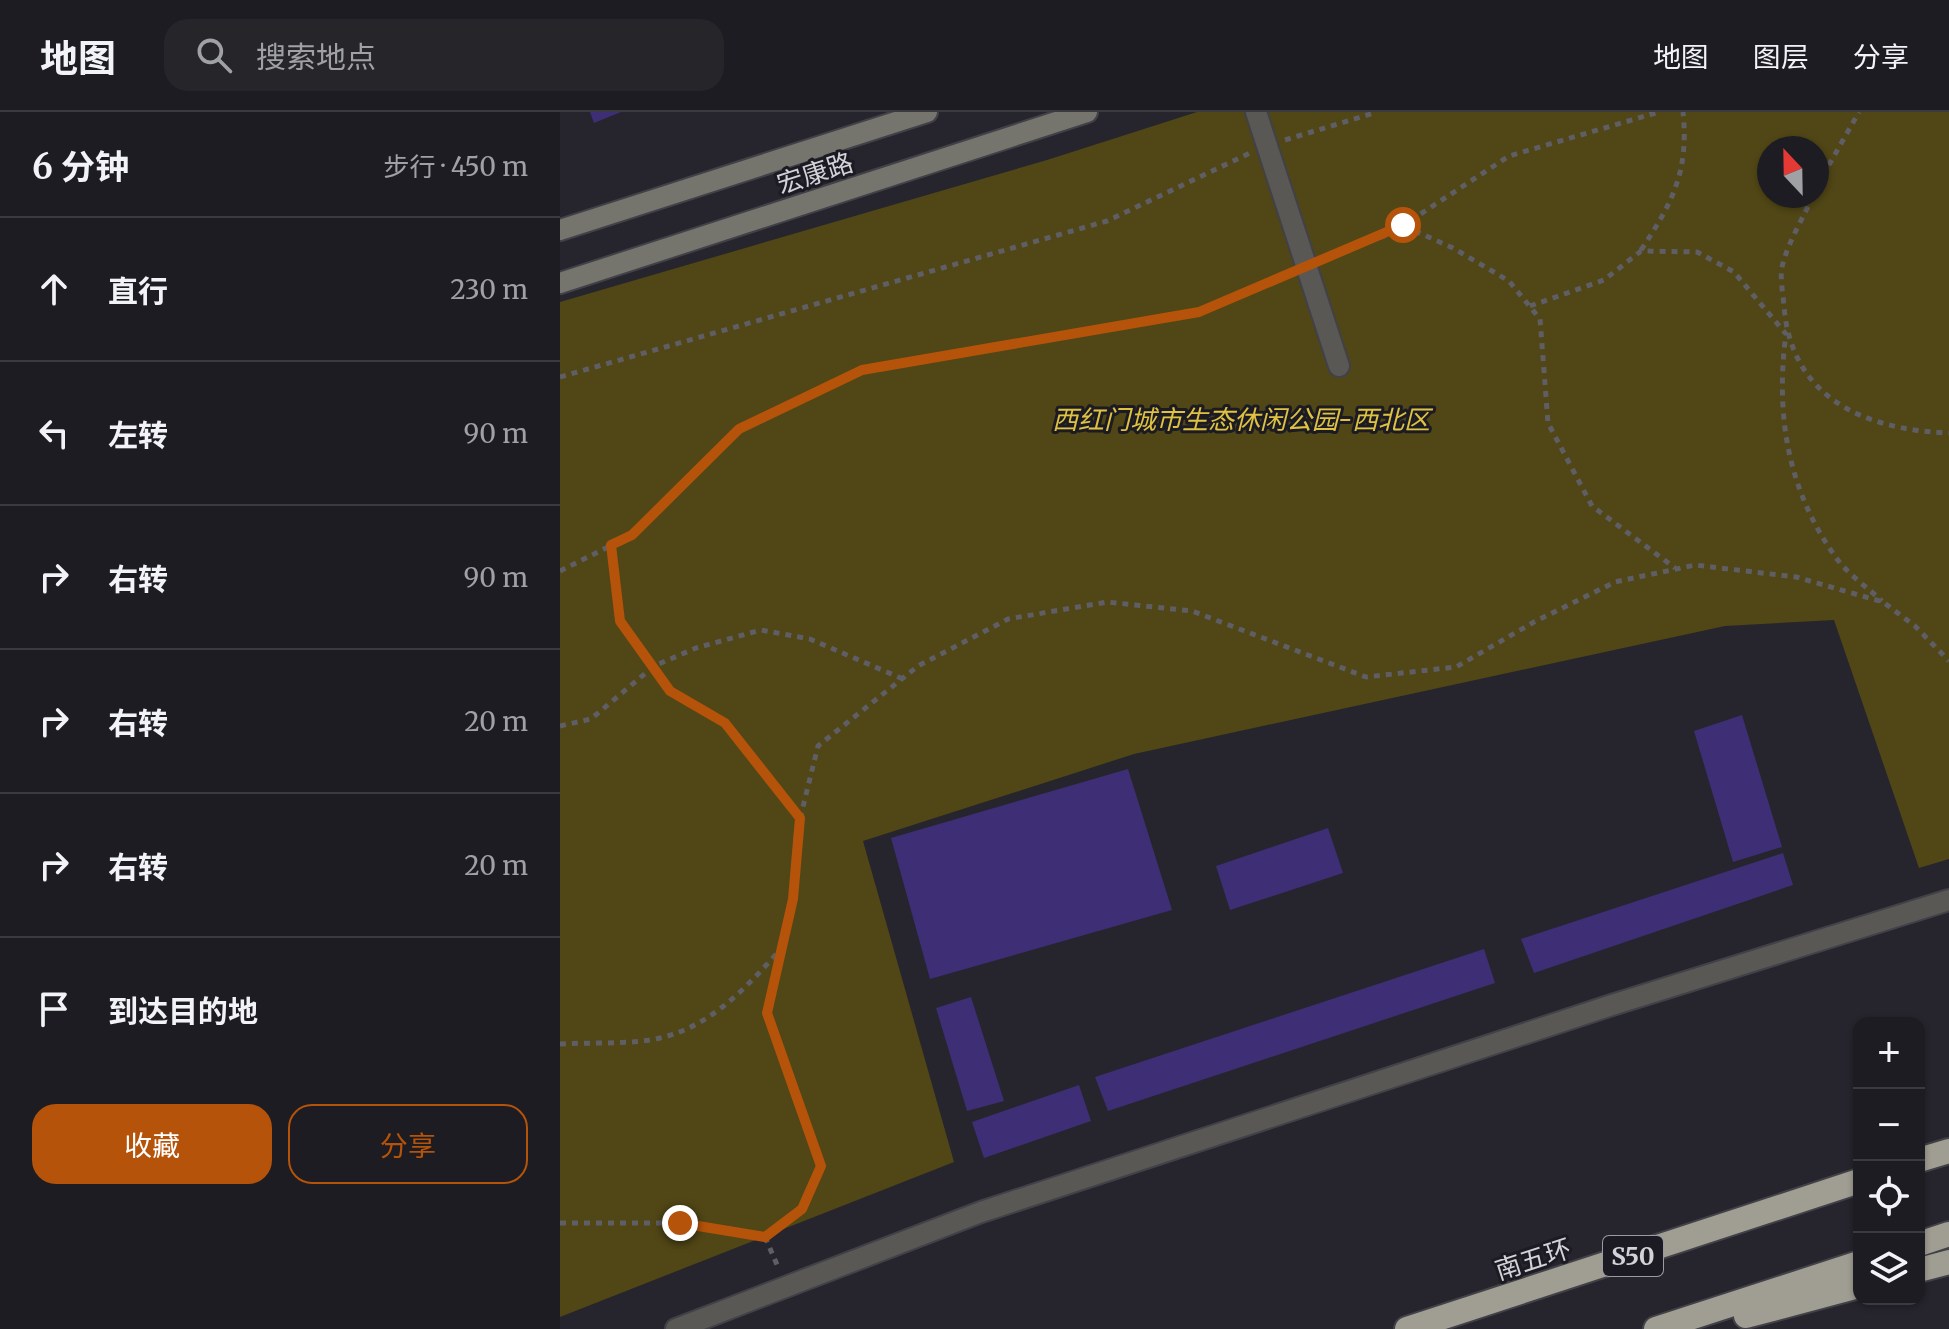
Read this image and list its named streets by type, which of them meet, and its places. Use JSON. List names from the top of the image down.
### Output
{
  "streets": {
    "highway": ["S50", "南五环"],
    "main road": ["宏康路"]
  },
  "parks": ["西红门城市生态休闲公园-西北区"],
  "north": "top",
  "page": {
    "header": "地图",
    "search": "搜索地点",
    "nav": ["地图", "图层", "分享"],
    "heading": ["6 分钟", "步行 · 450 m"],
    "list": [
      ["直行", "230 m"],
      ["左转", "90 m"],
      ["右转", "90 m"],
      ["右转", "20 m"],
      ["右转", "20 m"],
      "到达目的地"
    ],
    "map_buttons": ["+", "−"],
    "buttons": ["收藏", "分享"]
  }
}
